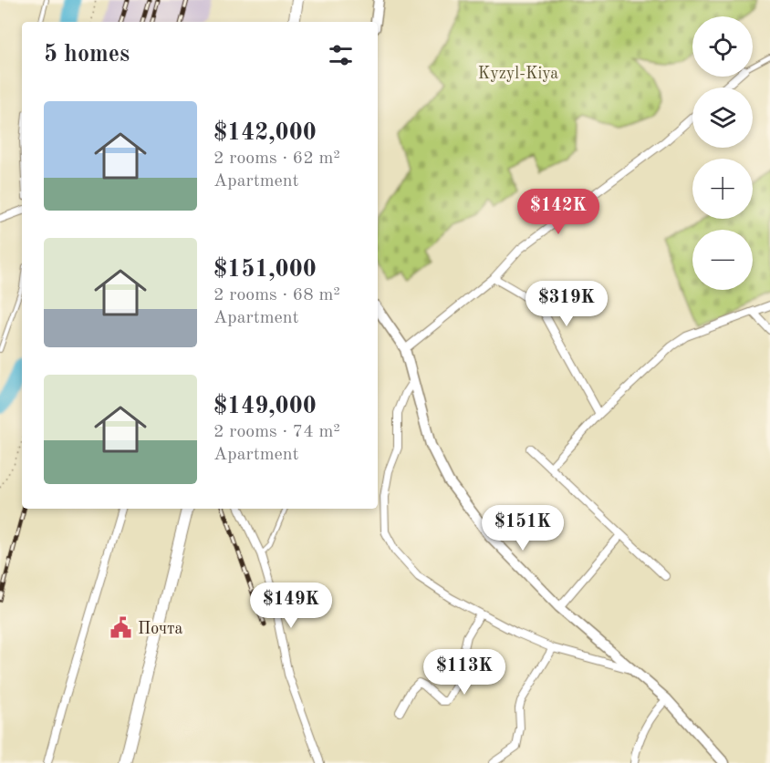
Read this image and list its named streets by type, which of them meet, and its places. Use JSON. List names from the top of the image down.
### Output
{
  "parks": ["Kyzyl-Kiya"],
  "places": {
    "public building": ["Почта"]
  },
  "page": {
    "map_buttons": ["+", "−"],
    "heading": "5 homes",
    "list": [
      {
        "name": "$142,000",
        "note": "2 rooms · 62 m² · Apartment"
      },
      {
        "name": "$151,000",
        "note": "2 rooms · 68 m² · Apartment"
      },
      {
        "name": "$149,000",
        "note": "2 rooms · 74 m² · Apartment"
      }
    ],
    "price": [
      "$142K",
      "$319K",
      "$151K",
      "$149K",
      "$113K"
    ]
  }
}
